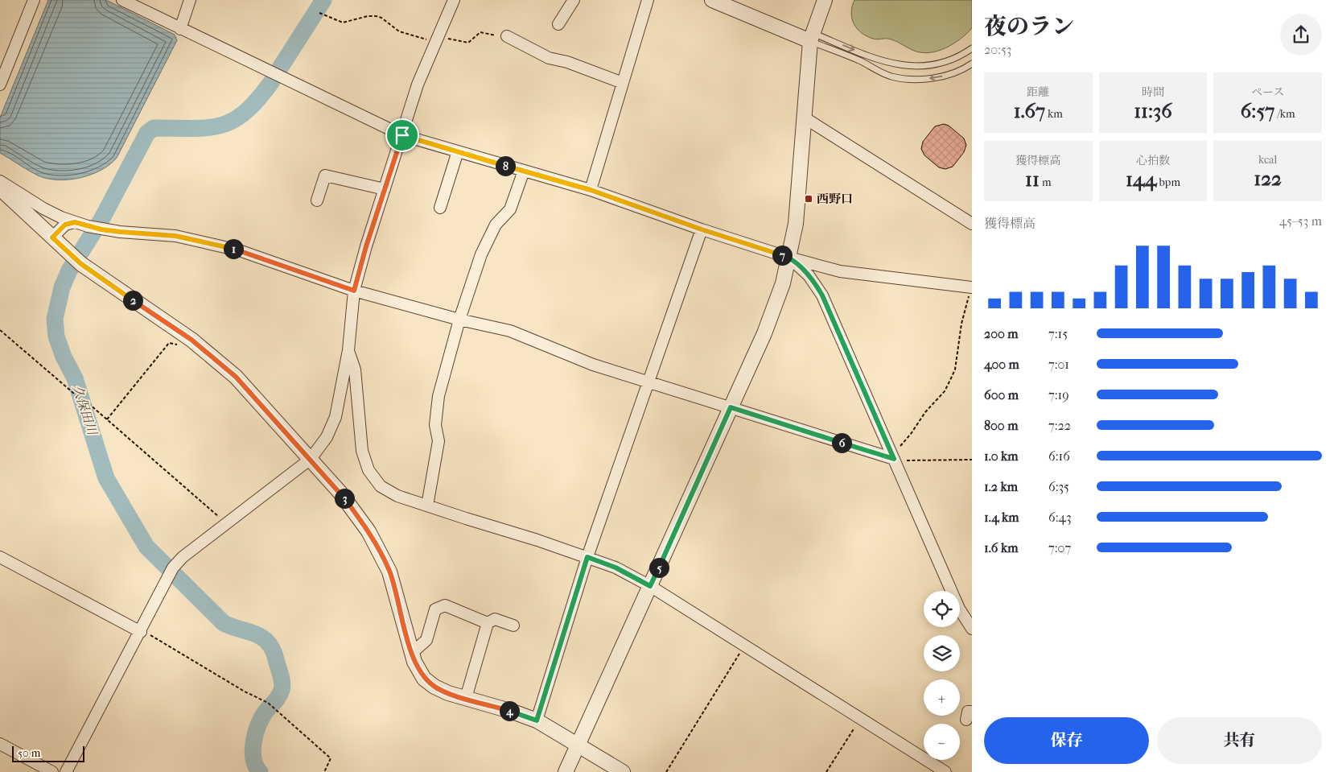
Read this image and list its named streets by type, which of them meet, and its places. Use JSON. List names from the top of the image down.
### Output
{
  "water": ["久保田川"],
  "places": {
    "transit": ["西野口"]
  },
  "scale_bar": "50 m",
  "page": {
    "heading": ["夜のラン", "20:53"],
    "stats": [
      ["距離", "1.67 km"],
      ["時間", "11:36"],
      ["ペース", "6:57 /km"],
      ["獲得標高", "11 m"],
      ["心拍数", "144 bpm"],
      ["kcal", "122"]
    ],
    "pins": [
      "8",
      "1",
      "7",
      "2",
      "6",
      "3",
      "5",
      "4"
    ],
    "chart": ["獲得標高", "45–53 m"],
    "list": [
      {
        "name": "200 m",
        "note": "7:15"
      },
      {
        "name": "400 m",
        "note": "7:01"
      },
      {
        "name": "600 m",
        "note": "7:19"
      },
      {
        "name": "800 m",
        "note": "7:22"
      },
      {
        "name": "1.0 km",
        "note": "6:16"
      },
      {
        "name": "1.2 km",
        "note": "6:35"
      },
      {
        "name": "1.4 km",
        "note": "6:43"
      },
      {
        "name": "1.6 km",
        "note": "7:07"
      }
    ],
    "map_buttons": ["+", "−"],
    "buttons": ["保存", "共有"],
    "scale": "50 m"
  }
}
